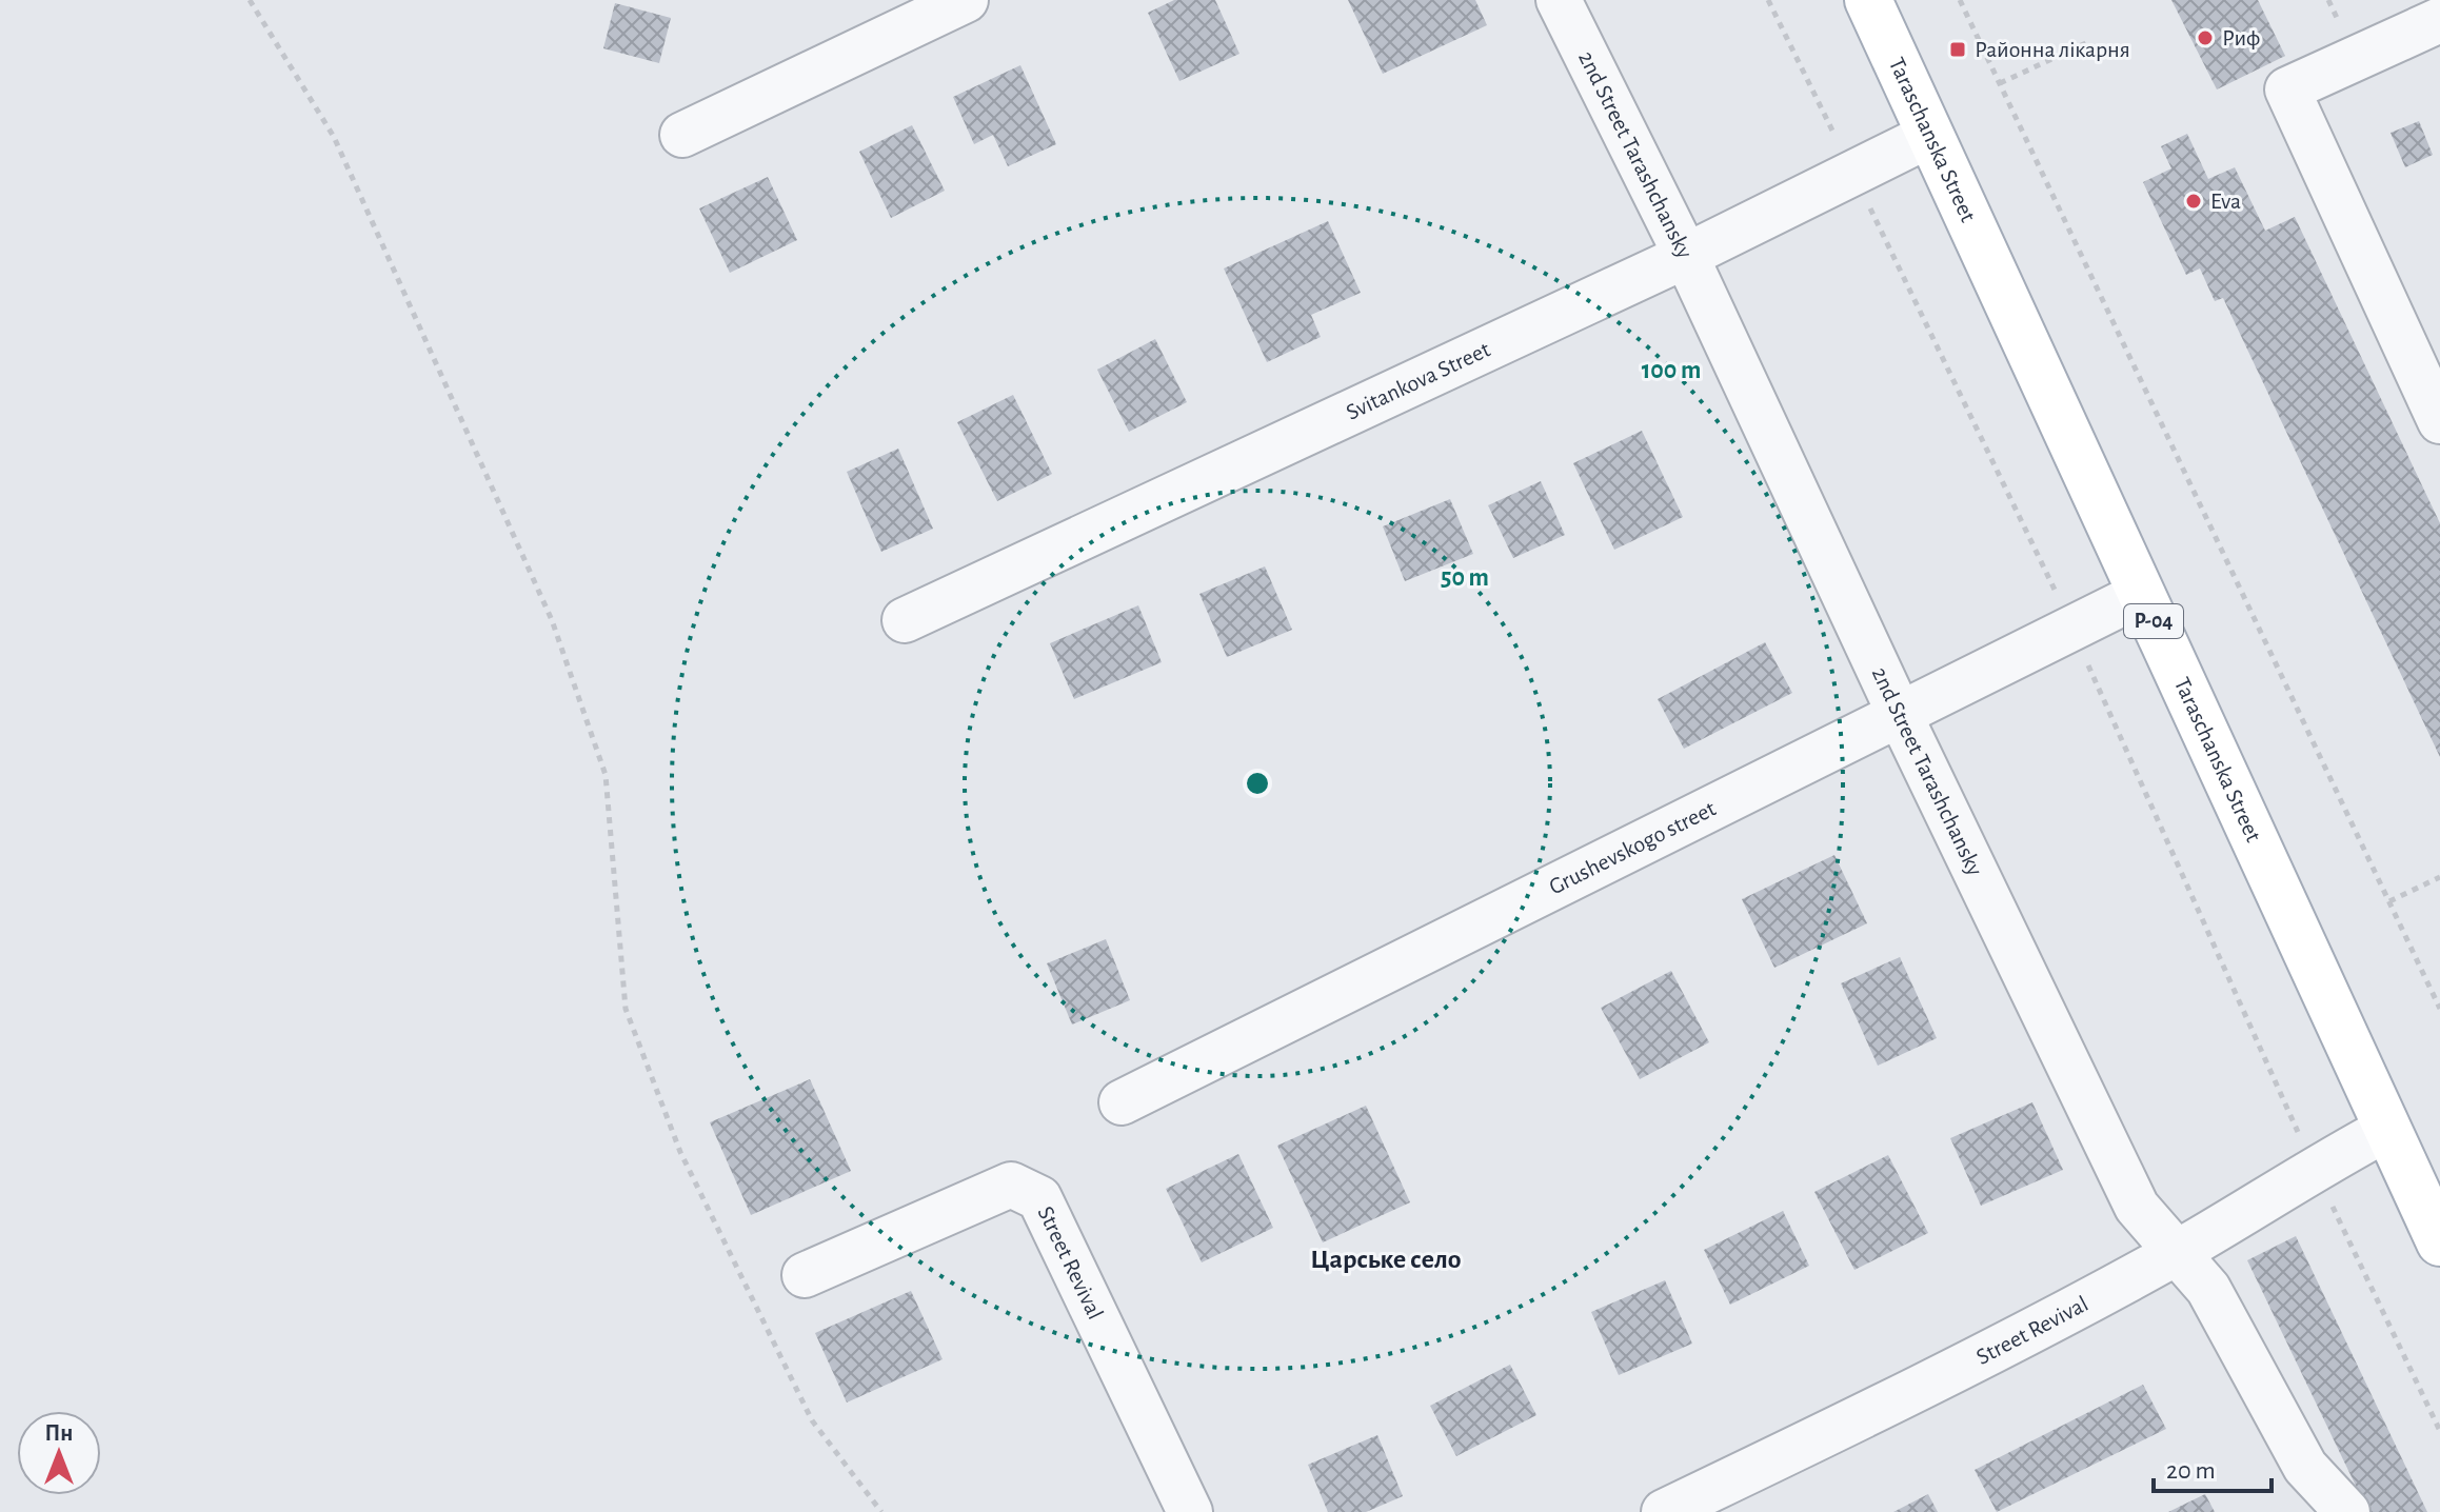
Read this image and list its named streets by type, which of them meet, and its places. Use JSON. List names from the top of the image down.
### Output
{
  "streets": {
    "main road": ["Taraschanska Street", "Р-04"],
    "street": [
      "2nd Street Tarashchansky",
      "Svitankova Street",
      "Grushevskogo street",
      "Street Revival"
    ]
  },
  "crossings": [
    ["Taraschanska Street", "Svitankova Street"],
    ["Taraschanska Street", "Grushevskogo street"],
    ["Taraschanska Street", "Street Revival"],
    ["2nd Street Tarashchansky", "Svitankova Street"],
    ["2nd Street Tarashchansky", "Grushevskogo street"],
    ["2nd Street Tarashchansky", "Street Revival"]
  ],
  "districts": ["Царське село"],
  "places": {
    "other": ["Риф", "Eva"],
    "transit": ["Районна лікарня"]
  },
  "scale_bar": "20 m",
  "north": "top",
  "rings": ["100 m", "50 m"]
}
